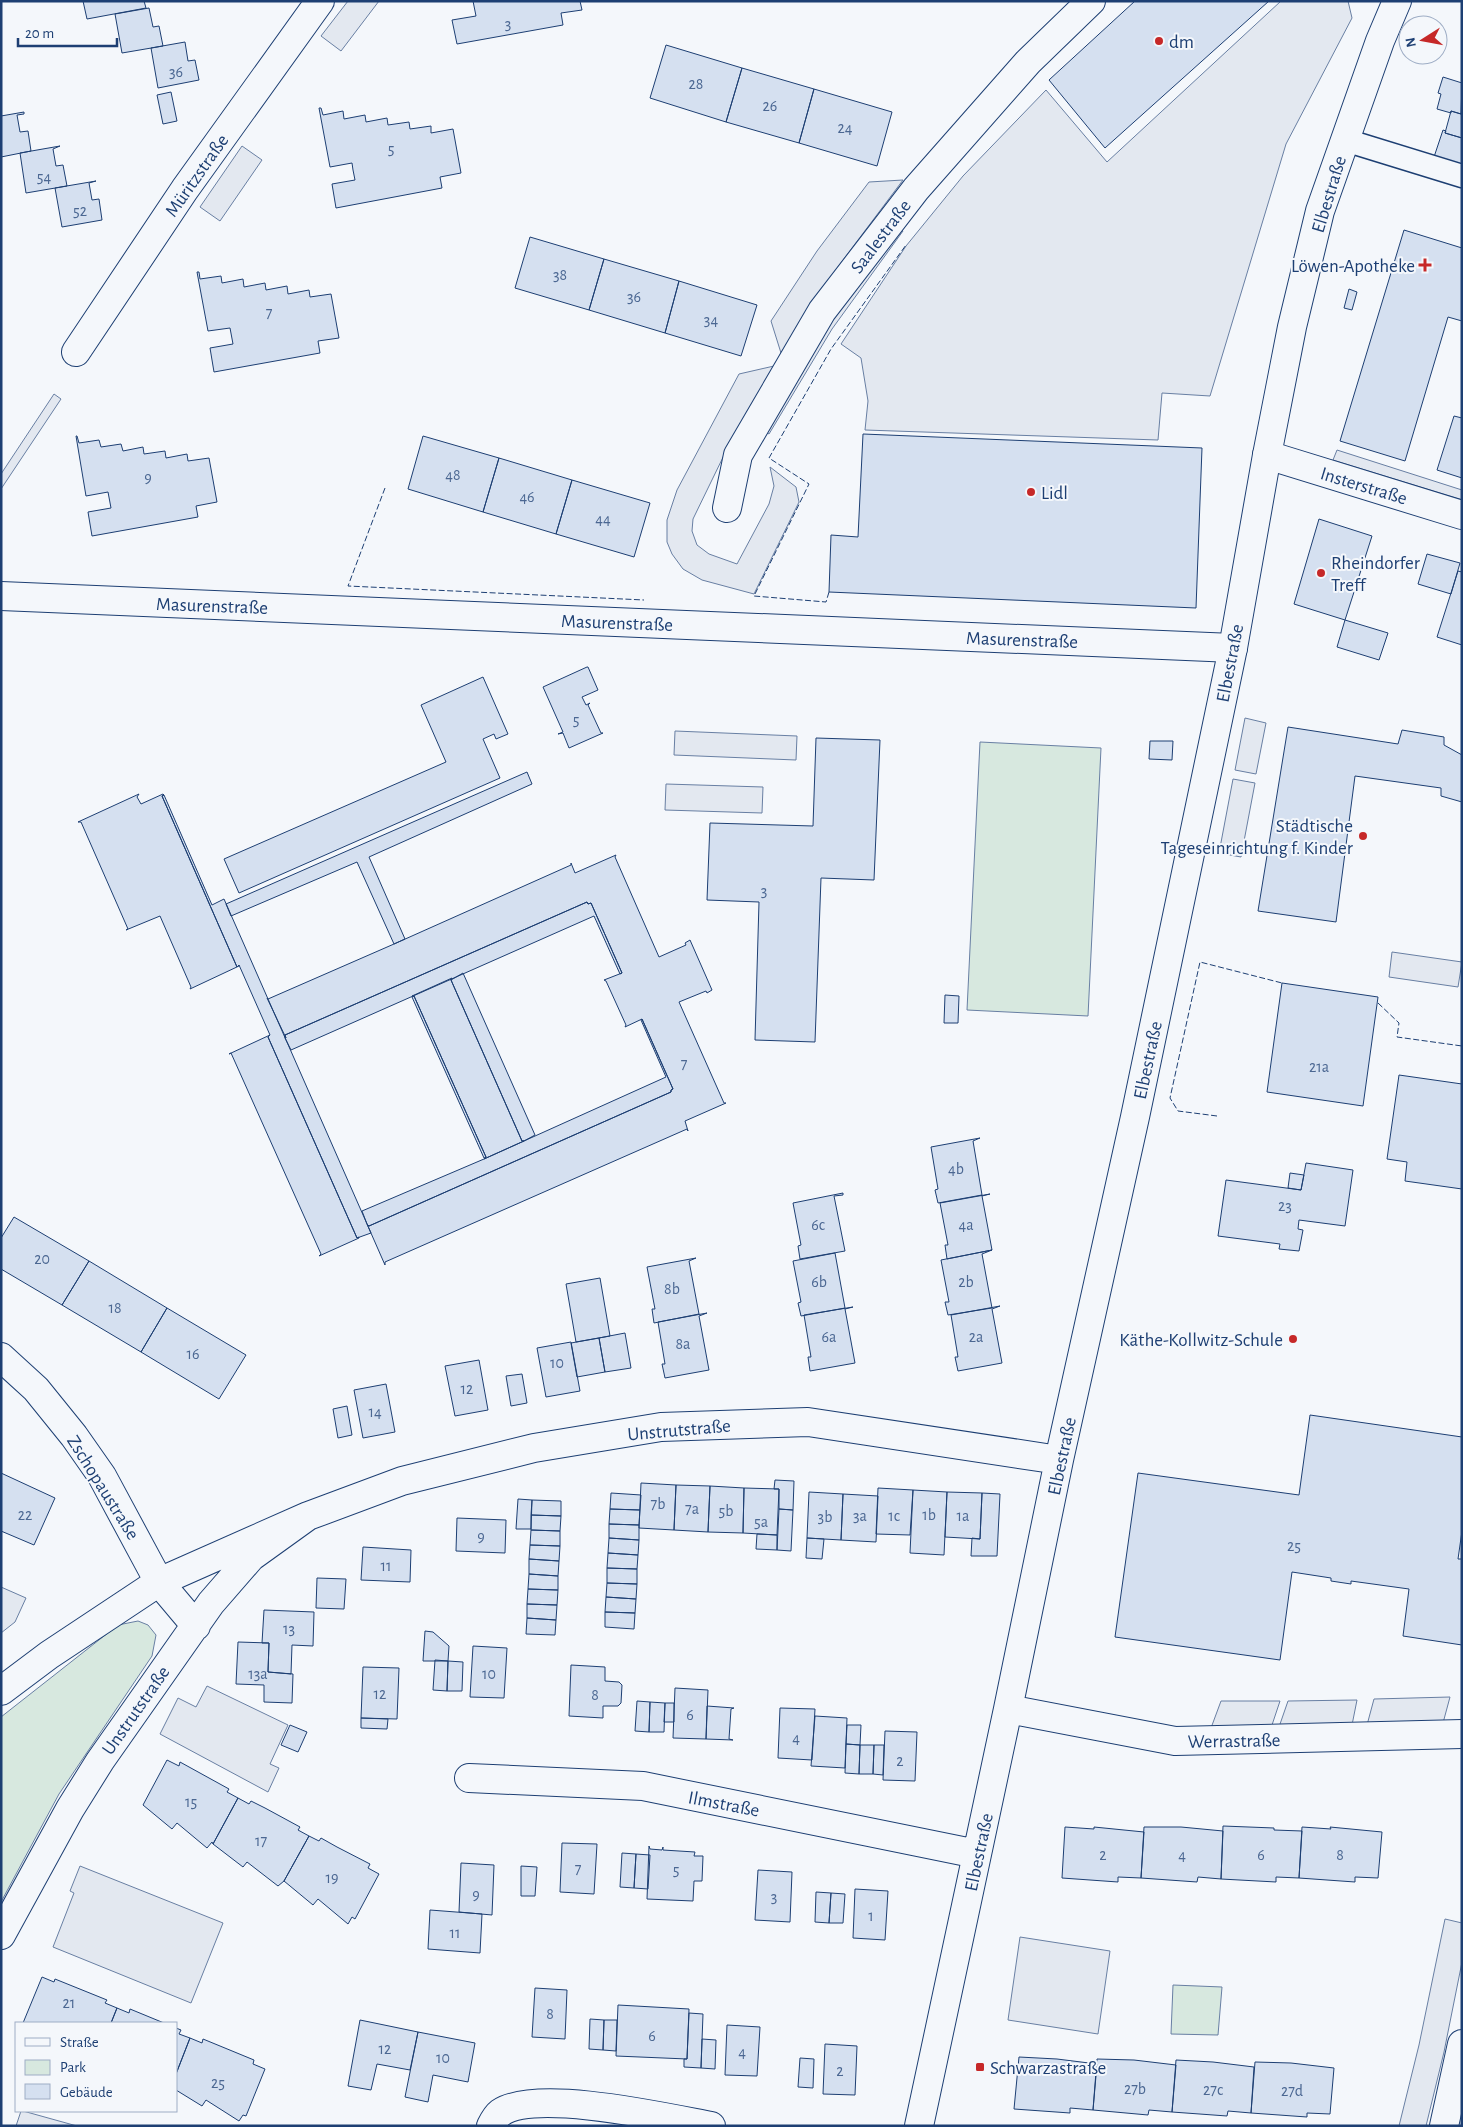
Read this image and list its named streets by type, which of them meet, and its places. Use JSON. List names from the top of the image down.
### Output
{
  "streets": {
    "street": [
      "Müritzstraße",
      "Elbestraße",
      "Saalestraße",
      "Insterstraße",
      "Masurenstraße",
      "Unstrutstraße",
      "Zschopaustraße",
      "Werrastraße",
      "Ilmstraße"
    ]
  },
  "crossings": [
    ["Elbestraße", "Insterstraße"],
    ["Elbestraße", "Masurenstraße"],
    ["Elbestraße", "Unstrutstraße"],
    ["Elbestraße", "Werrastraße"],
    ["Elbestraße", "Ilmstraße"],
    ["Unstrutstraße", "Zschopaustraße"]
  ],
  "places": {
    "other": [
      "dm",
      "Lidl",
      "Rheindorfer Treff",
      "Städtische Tageseinrichtung f. Kinder",
      "Käthe-Kollwitz-Schule"
    ],
    "health": ["Löwen-Apotheke"],
    "transit": ["Schwarzastraße"]
  },
  "house_numbers": [
    "3",
    "36",
    "28",
    "26",
    "24",
    "5",
    "54",
    "52",
    "38",
    "36",
    "7",
    "34",
    "48",
    "9",
    "46",
    "44",
    "5",
    "3",
    "7",
    "21a",
    "4b",
    "23",
    "6c",
    "4a",
    "20",
    "6b",
    "2b",
    "8b",
    "18",
    "6a",
    "2a",
    "8a",
    "16",
    "10",
    "12",
    "14",
    "7b",
    "7a",
    "5b",
    "22",
    "1b",
    "3a",
    "1c",
    "1a",
    "3b",
    "5a",
    "9",
    "25",
    "11",
    "13",
    "13a",
    "10",
    "12",
    "8",
    "6",
    "4",
    "2",
    "15",
    "17",
    "2",
    "4",
    "6",
    "8",
    "7",
    "5",
    "19",
    "9",
    "3",
    "1",
    "11",
    "21",
    "8",
    "6",
    "12",
    "4",
    "10",
    "2",
    "25",
    "27b",
    "27c",
    "27d"
  ],
  "legend": ["Straße", "Park", "Gebäude"],
  "scale_bar": "20 m",
  "north": "left"
}
